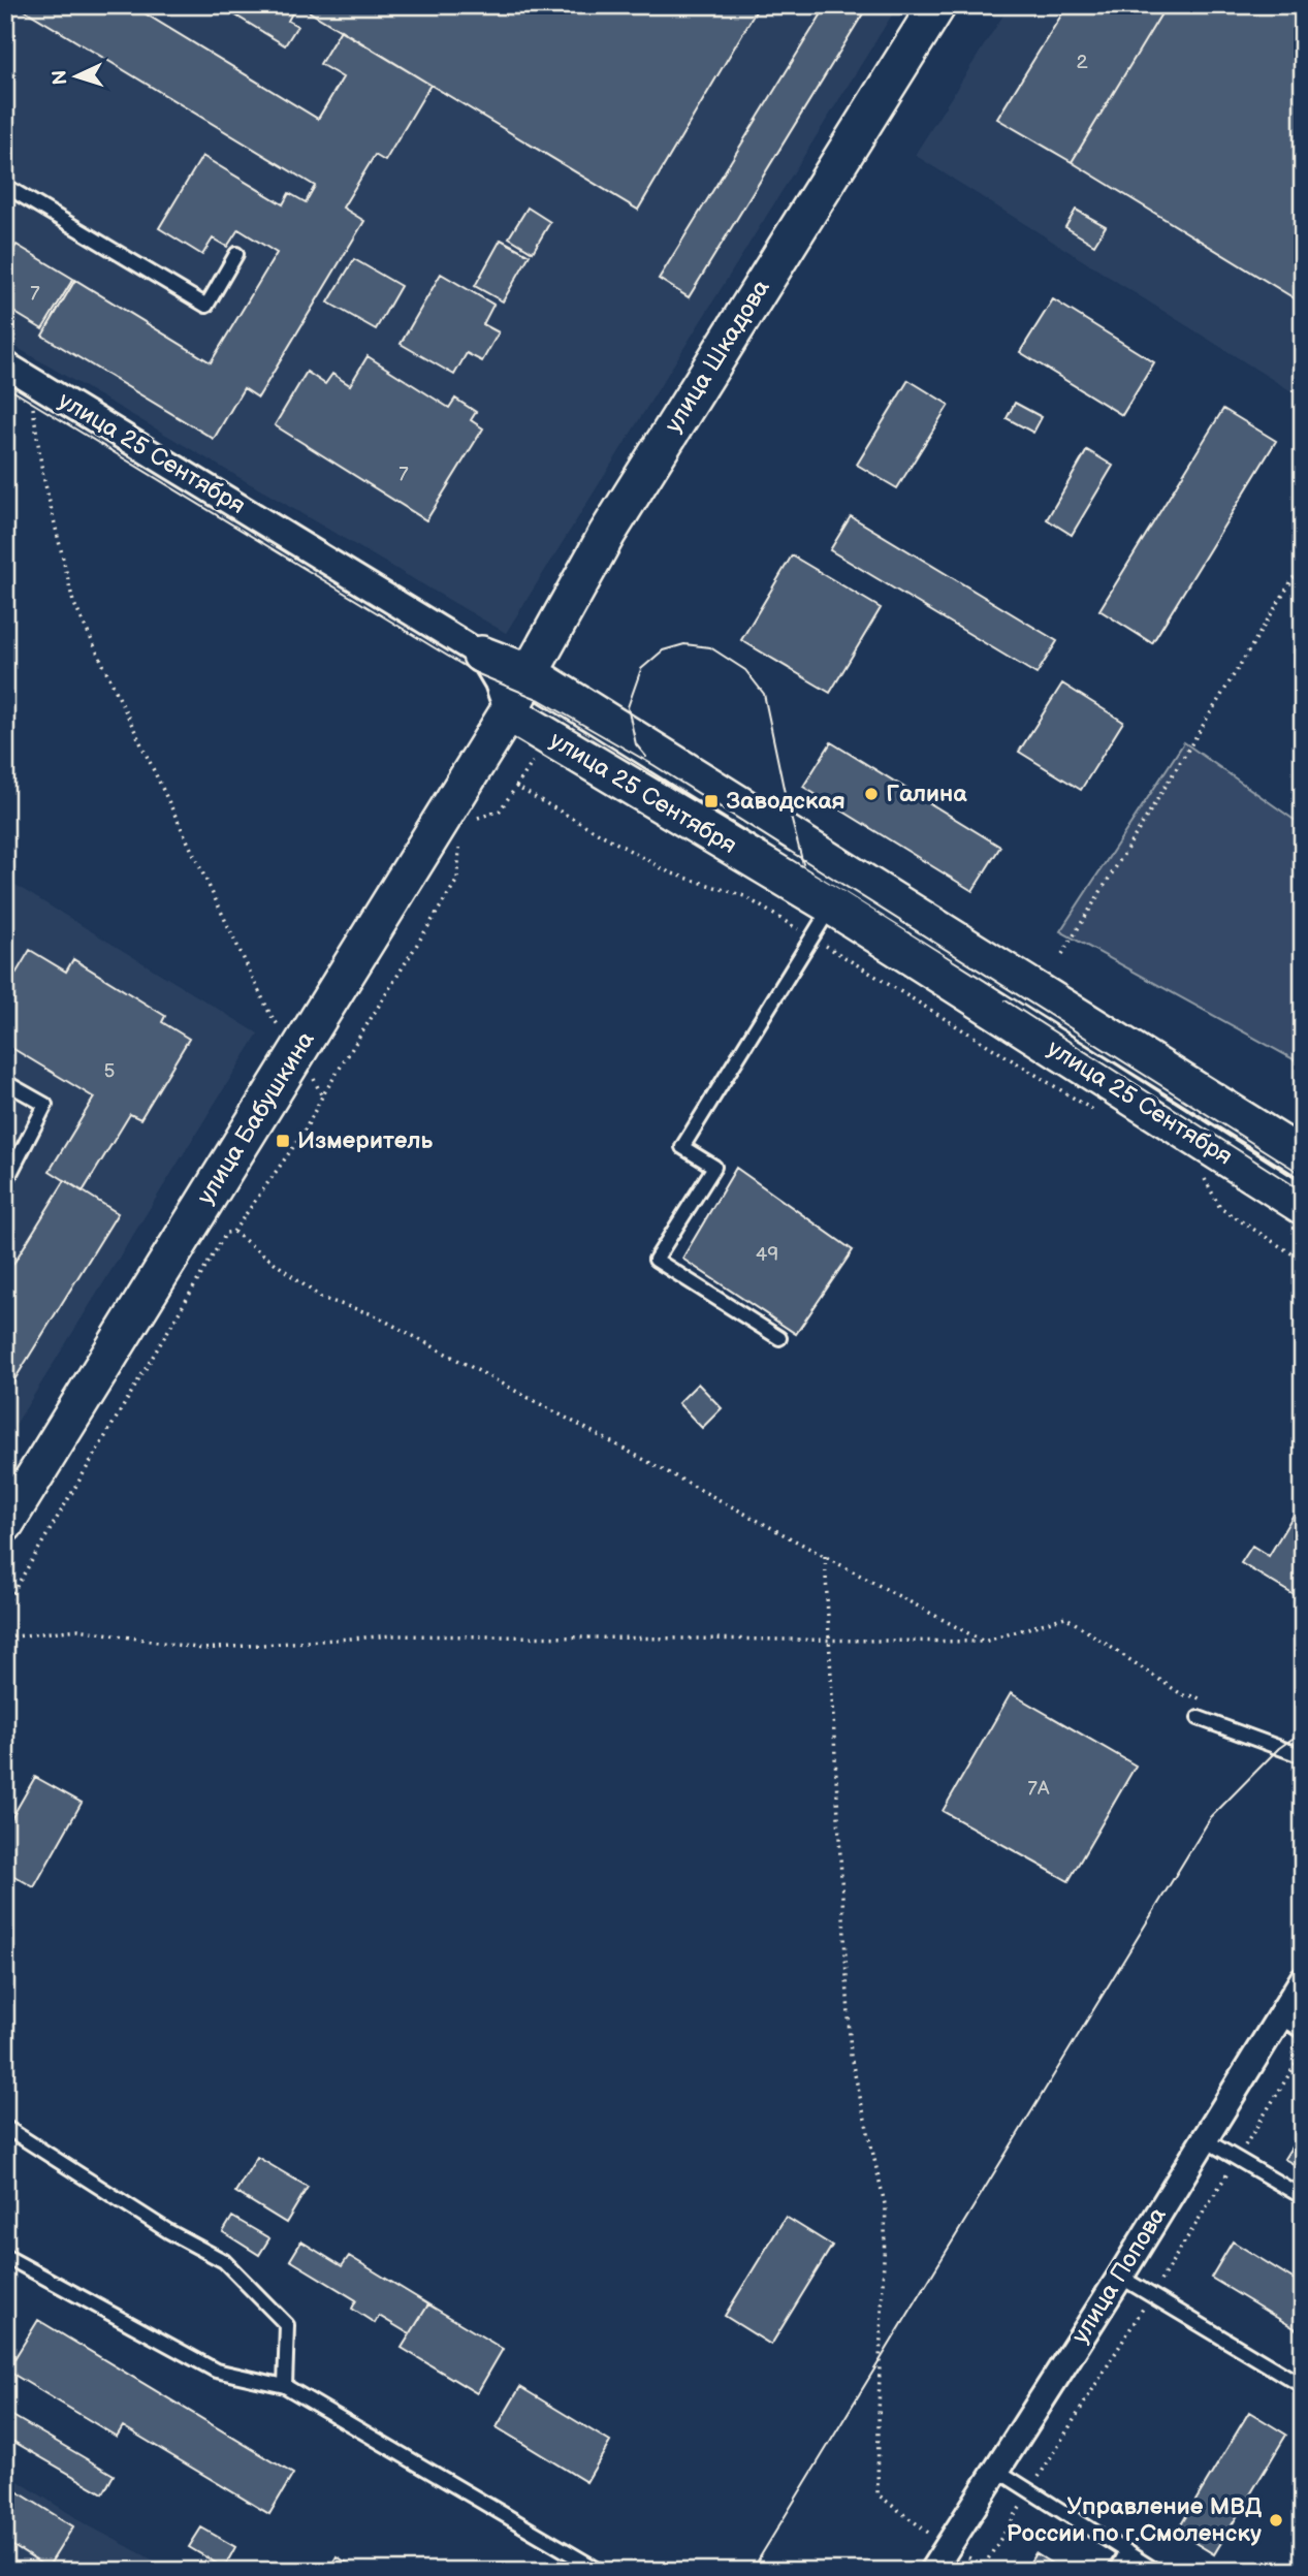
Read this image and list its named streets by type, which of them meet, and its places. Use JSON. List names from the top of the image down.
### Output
{
  "streets": {
    "main road": ["улица Шкадова", "улица 25 Сентября", "улица Бабушкина"],
    "street": ["улица Попова"]
  },
  "crossings": [
    ["улица Шкадова", "улица 25 Сентября"],
    ["улица Шкадова", "улица Бабушкина"],
    ["улица 25 Сентября", "улица Бабушкина"]
  ],
  "places": {
    "other": ["Галина", "Управление МВД России по г.Смоленску"],
    "transit": ["Заводская", "Измеритель"]
  },
  "house_numbers": [
    "2",
    "7",
    "7",
    "5",
    "49",
    "7А"
  ],
  "north": "left"
}
